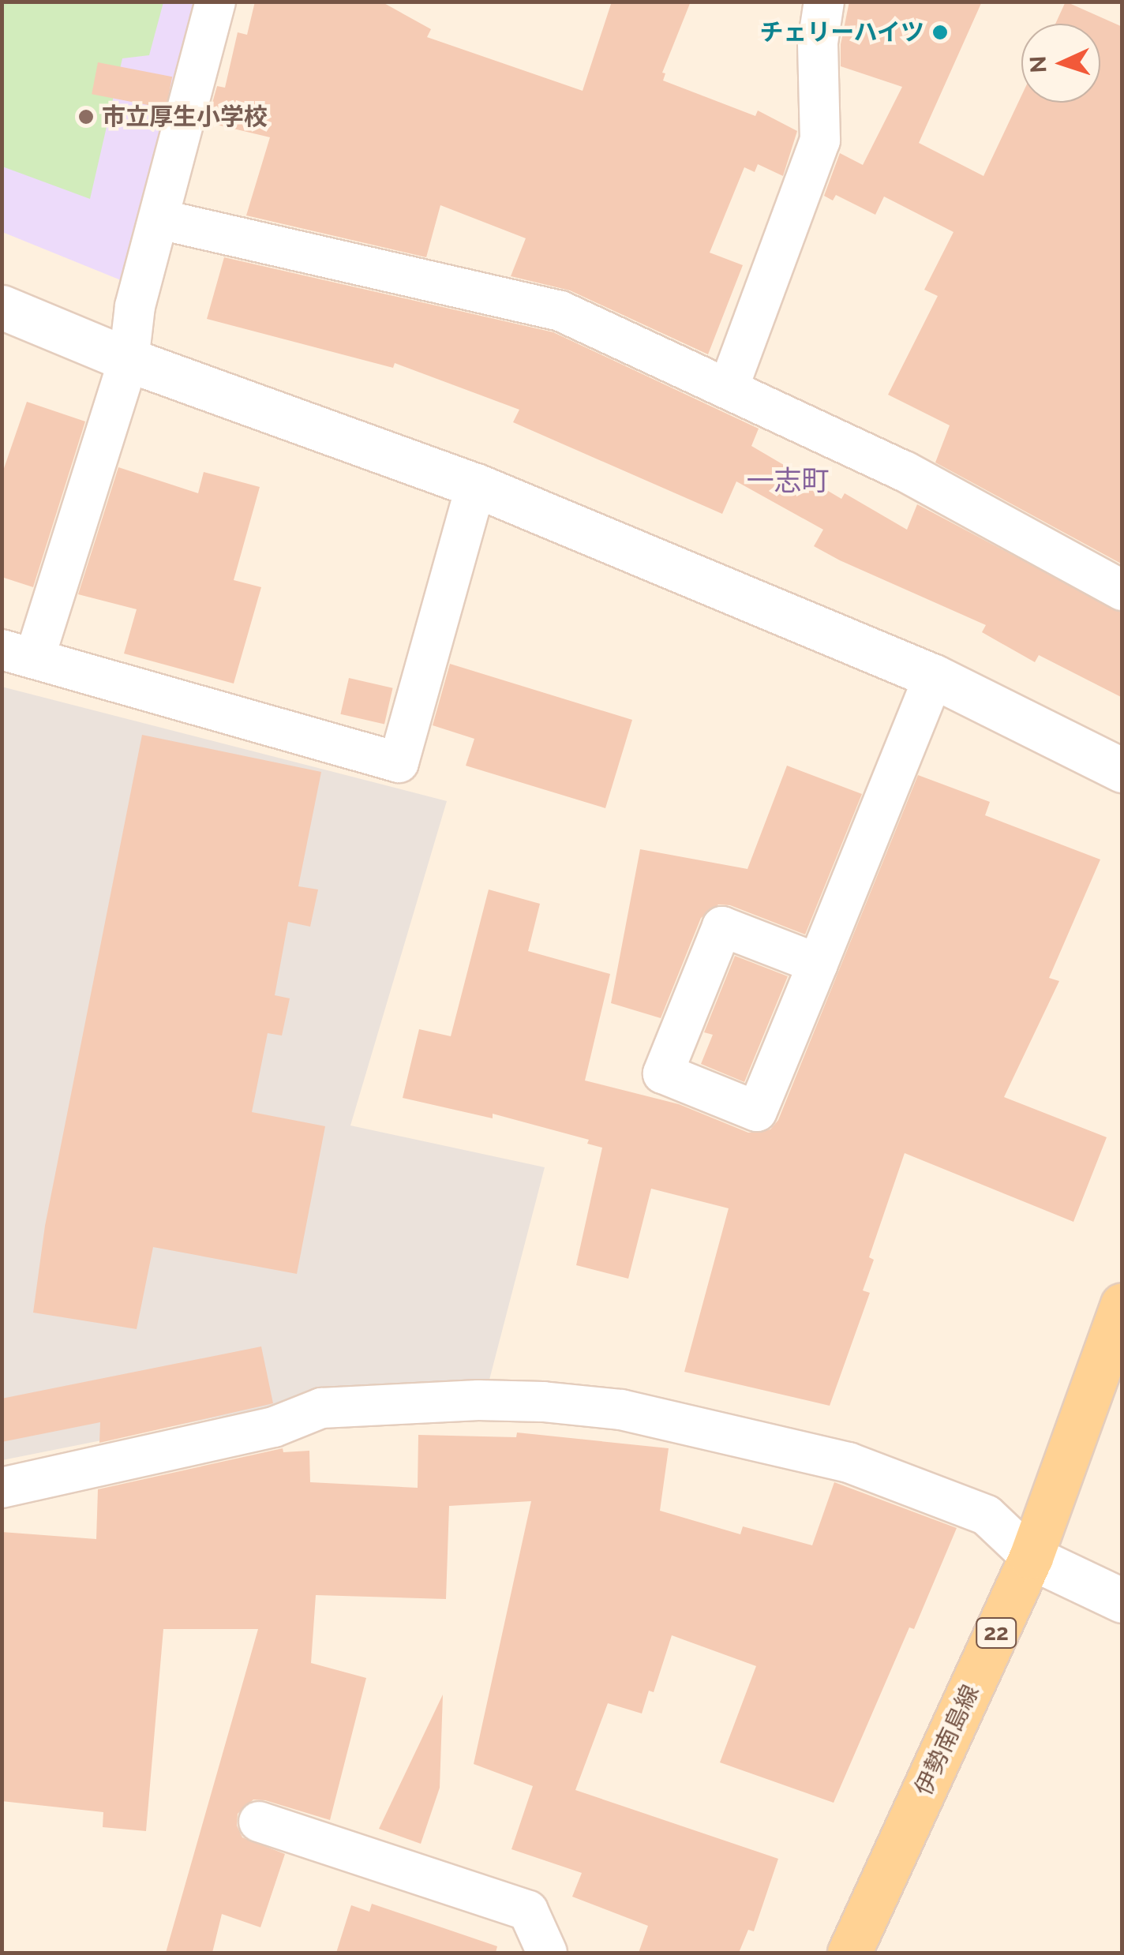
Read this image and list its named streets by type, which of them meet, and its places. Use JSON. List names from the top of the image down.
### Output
{
  "streets": {
    "main road": ["22", "伊勢南島線"]
  },
  "districts": ["一志町"],
  "places": ["チェリーハイツ", "市立厚生小学校"],
  "north": "left"
}
